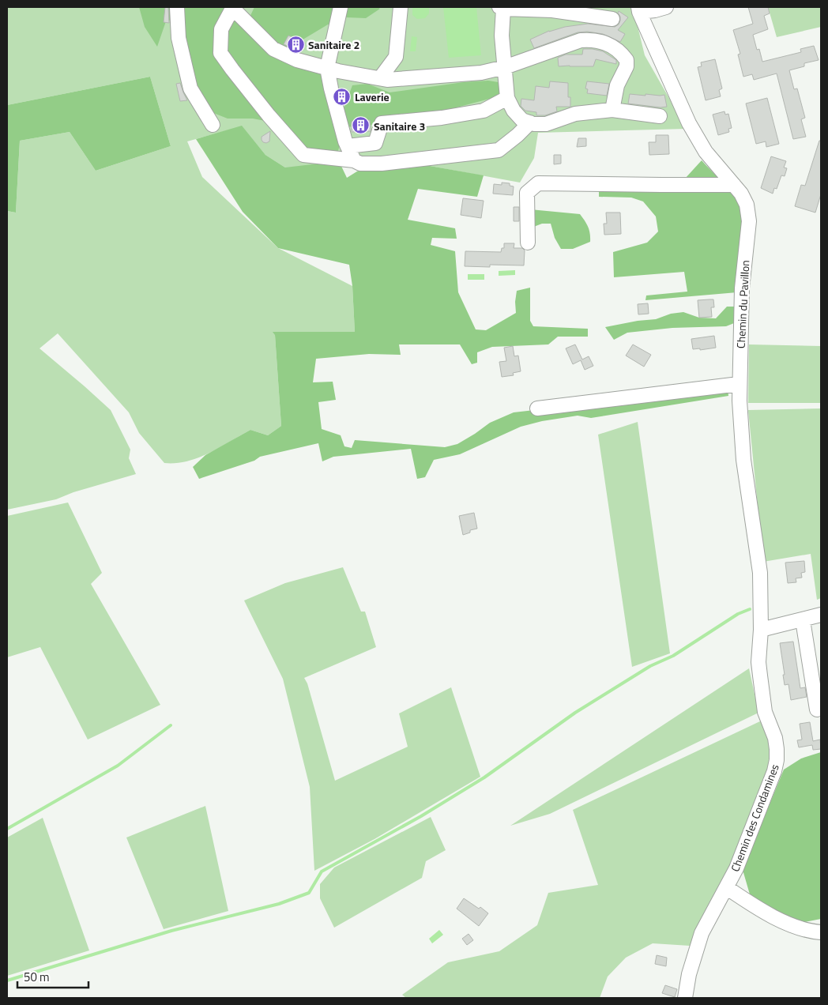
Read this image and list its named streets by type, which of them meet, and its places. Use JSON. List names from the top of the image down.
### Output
{
  "streets": {
    "street": ["Chemin du Pavillon", "Chemin des Condamines"]
  },
  "crossings": [
    ["Chemin du Pavillon", "Chemin des Condamines"]
  ],
  "places": {
    "building": ["Sanitaire 2", "Laverie", "Sanitaire 3"]
  },
  "scale_bar": "50 m"
}
